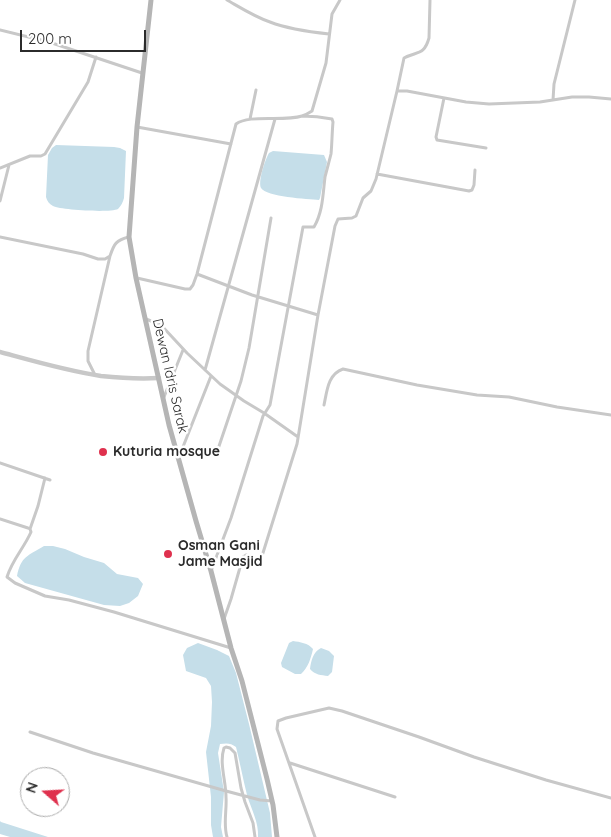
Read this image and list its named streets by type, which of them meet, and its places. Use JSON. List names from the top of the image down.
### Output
{
  "streets": {
    "main road": ["Dewan Idris Sarak"]
  },
  "places": ["Kuturia mosque", "Osman Gani Jame Masjid"],
  "scale_bar": "200 m",
  "north": "left"
}
